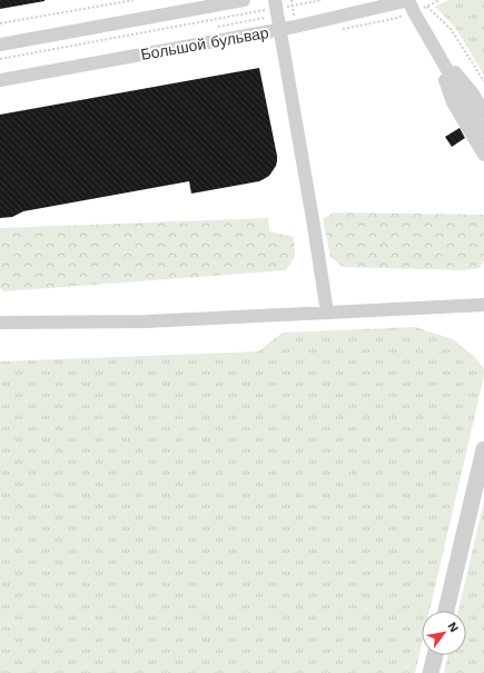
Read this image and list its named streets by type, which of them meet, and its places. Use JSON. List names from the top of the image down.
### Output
{
  "streets": {
    "street": ["Большой бульвар"]
  },
  "north": "top right"
}
